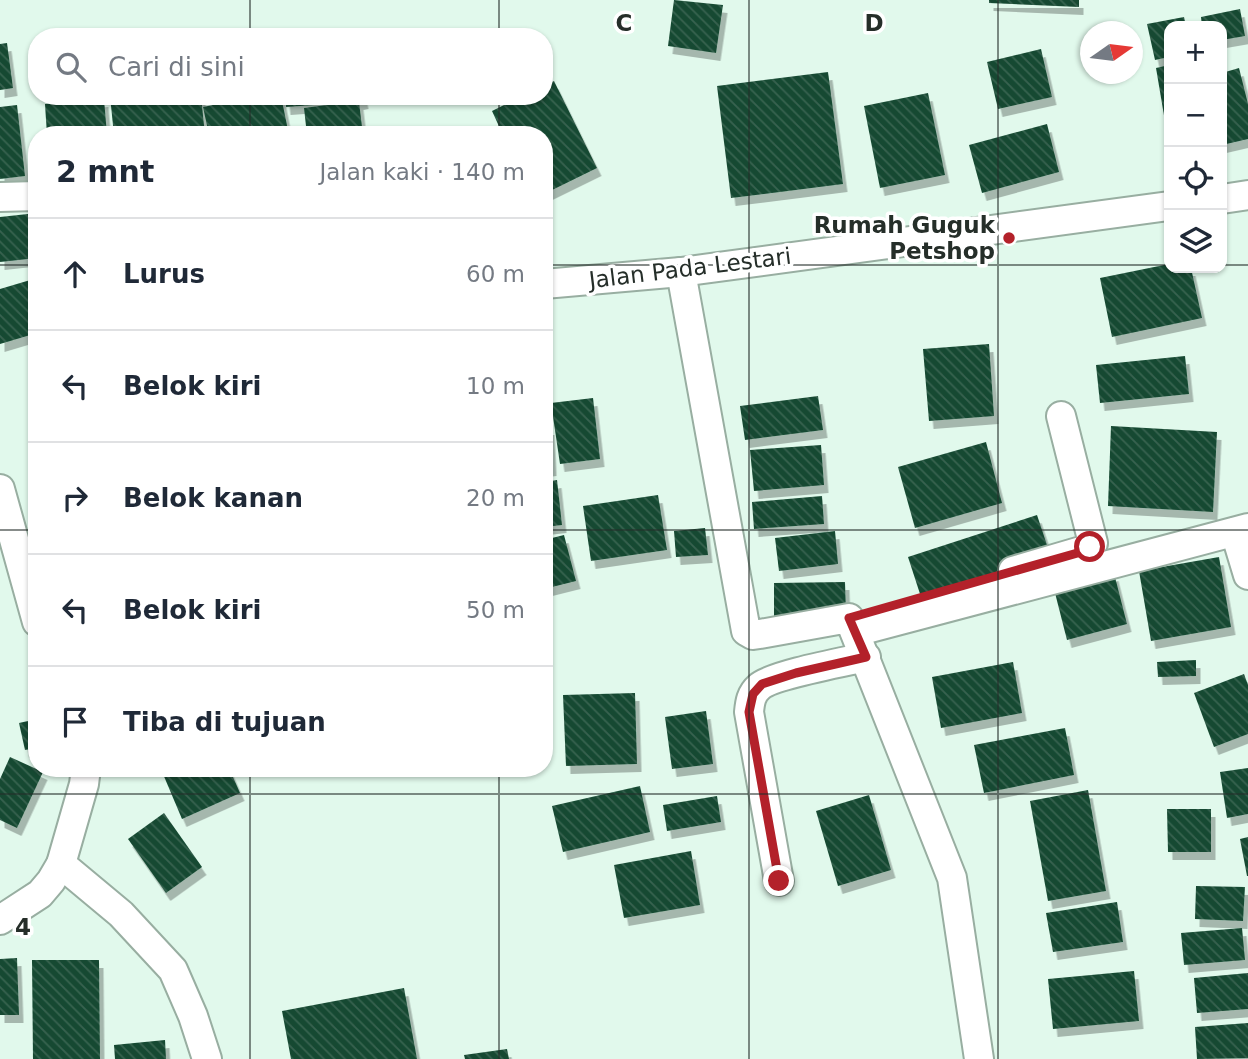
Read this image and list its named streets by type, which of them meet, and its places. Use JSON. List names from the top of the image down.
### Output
{
  "streets": {
    "street": ["Jalan Pada Lestari"]
  },
  "places": ["Rumah Guguk Petshop"],
  "north": "right",
  "page": {
    "map_buttons": ["+", "−"],
    "search": "Cari di sini",
    "heading": ["2 mnt", "Jalan kaki · 140 m"],
    "list": [
      ["Lurus", "60 m"],
      ["Belok kiri", "10 m"],
      ["Belok kanan", "20 m"],
      ["Belok kiri", "50 m"],
      "Tiba di tujuan"
    ]
  },
  "grid": {
    "columns": ["C", "D"],
    "rows": ["4"]
  }
}
